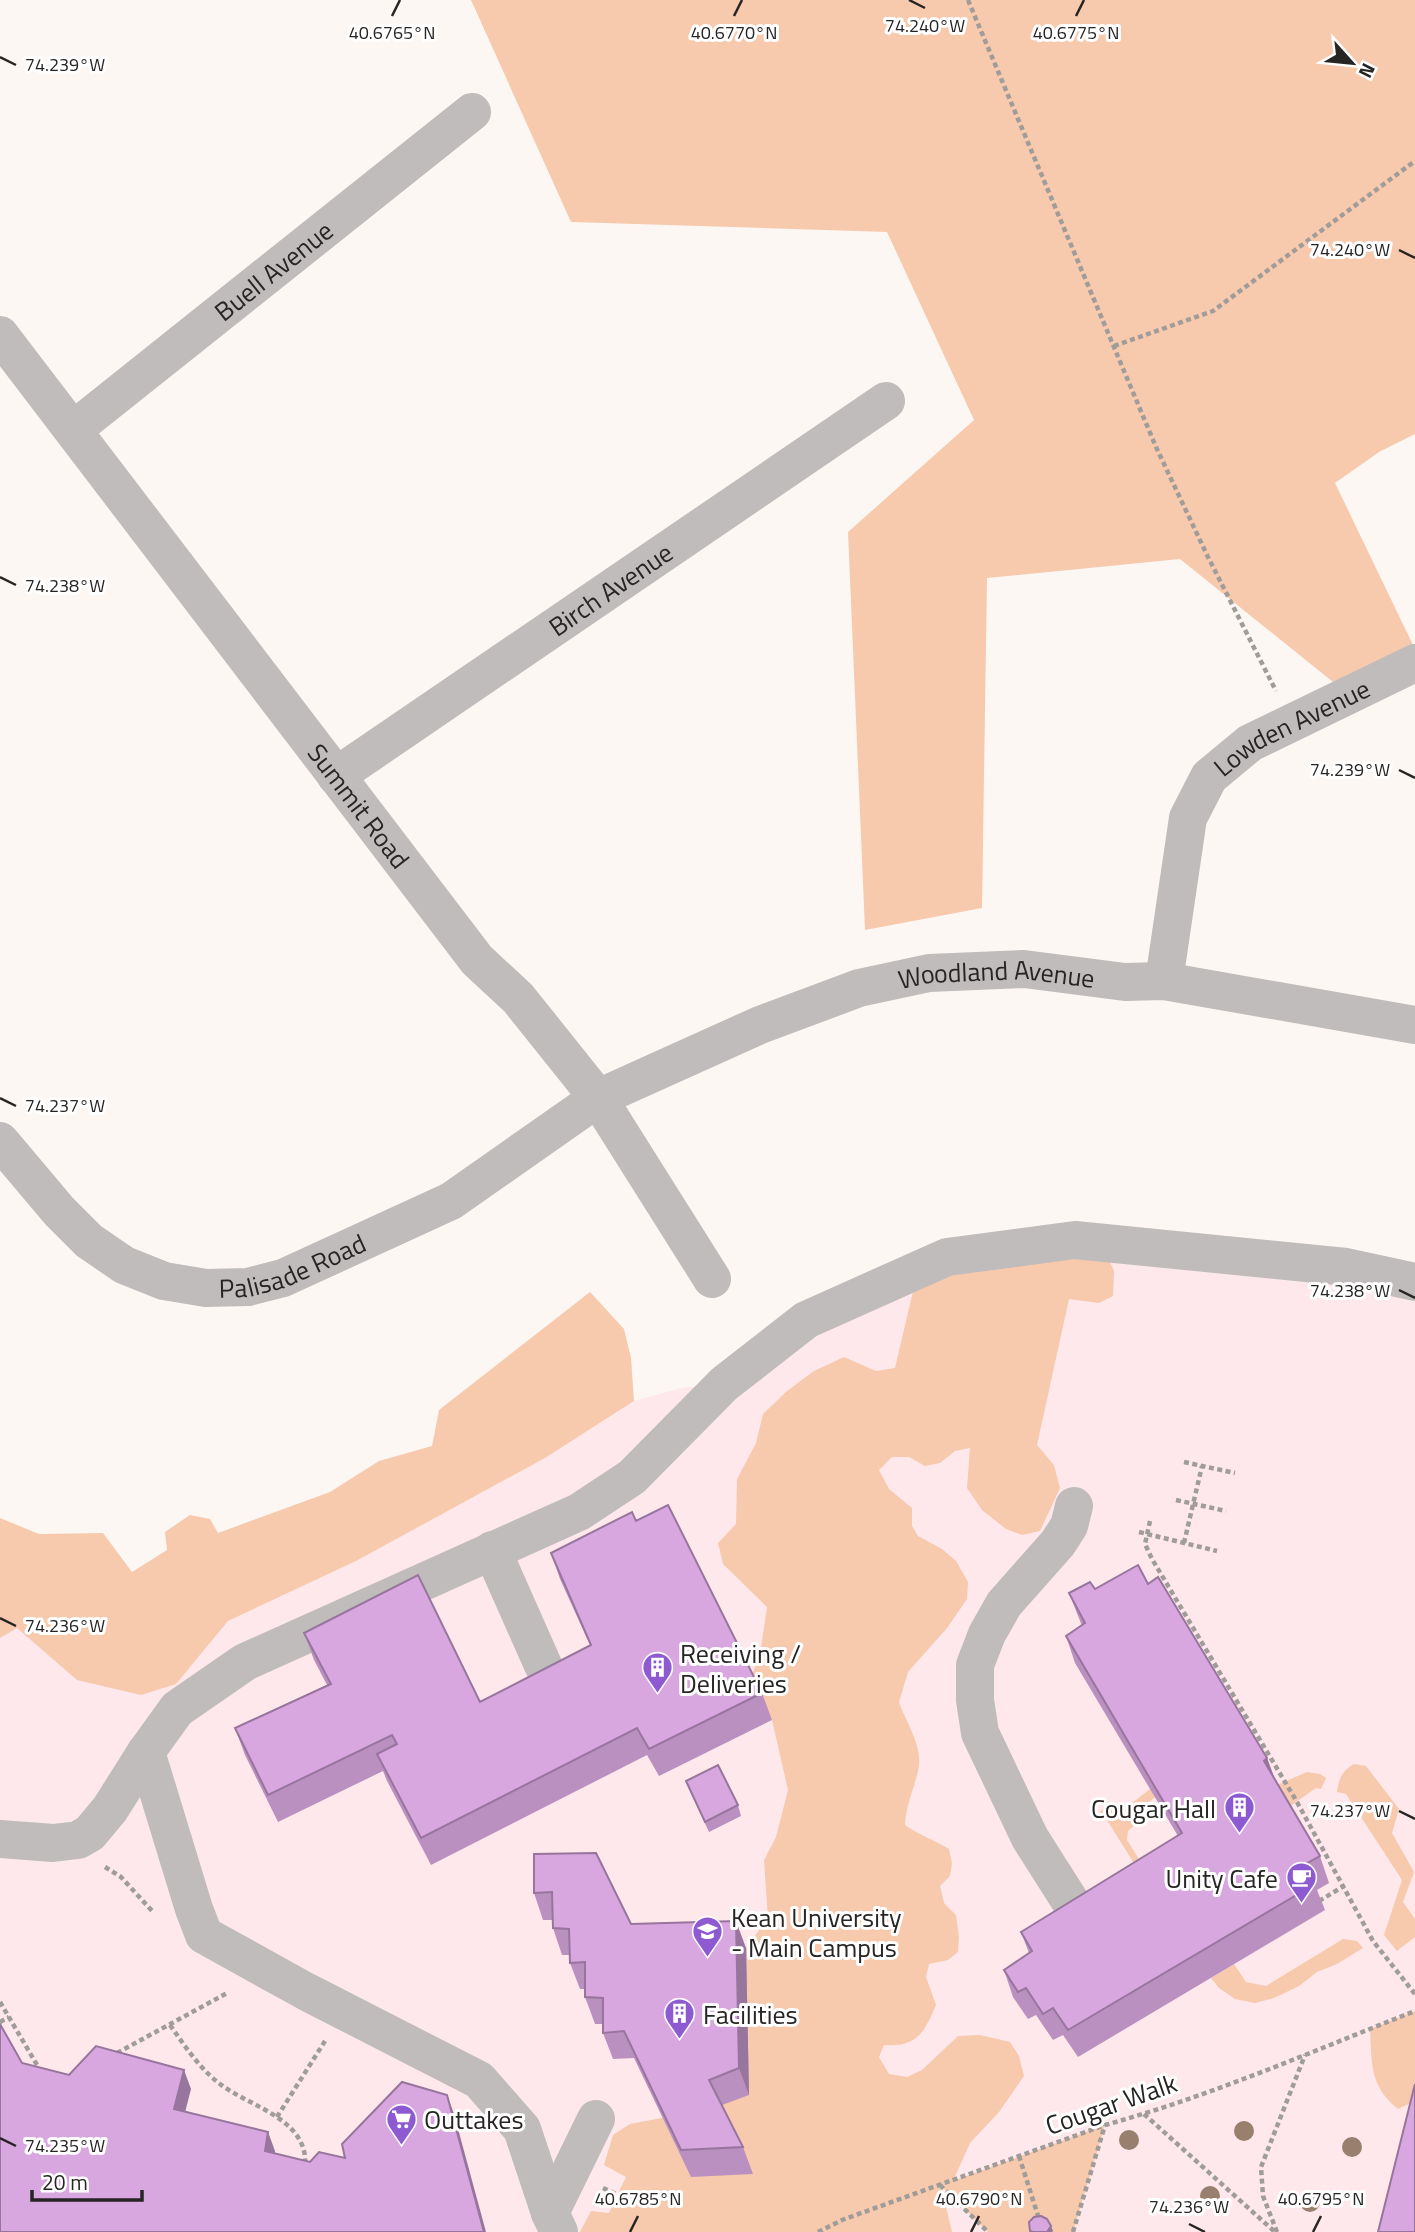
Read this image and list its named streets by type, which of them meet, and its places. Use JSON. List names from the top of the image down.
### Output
{
  "streets": {
    "street": [
      "Buell Avenue",
      "Birch Avenue",
      "Lowden Avenue",
      "Summit Road",
      "Woodland Avenue",
      "Palisade Road"
    ],
    "path": ["Cougar Walk"]
  },
  "crossings": [
    ["Buell Avenue", "Summit Road"],
    ["Birch Avenue", "Summit Road"],
    ["Lowden Avenue", "Woodland Avenue"],
    ["Summit Road", "Woodland Avenue"],
    ["Summit Road", "Palisade Road"],
    ["Woodland Avenue", "Palisade Road"]
  ],
  "places": {
    "building": ["Receiving / Deliveries", "Cougar Hall", "Facilities"],
    "cafe": ["Unity Cafe"],
    "school or university": ["Kean University - Main Campus"],
    "supermarket": ["Outtakes"]
  },
  "scale_bar": "20 m",
  "north": "bottom right",
  "coordinates": [
    "74.240°W",
    "40.6765°N",
    "40.6770°N",
    "40.6775°N",
    "74.239°W",
    "74.238°W",
    "74.237°W",
    "74.236°W",
    "74.235°W",
    "40.6785°N",
    "40.6790°N",
    "40.6795°N"
  ]
}
